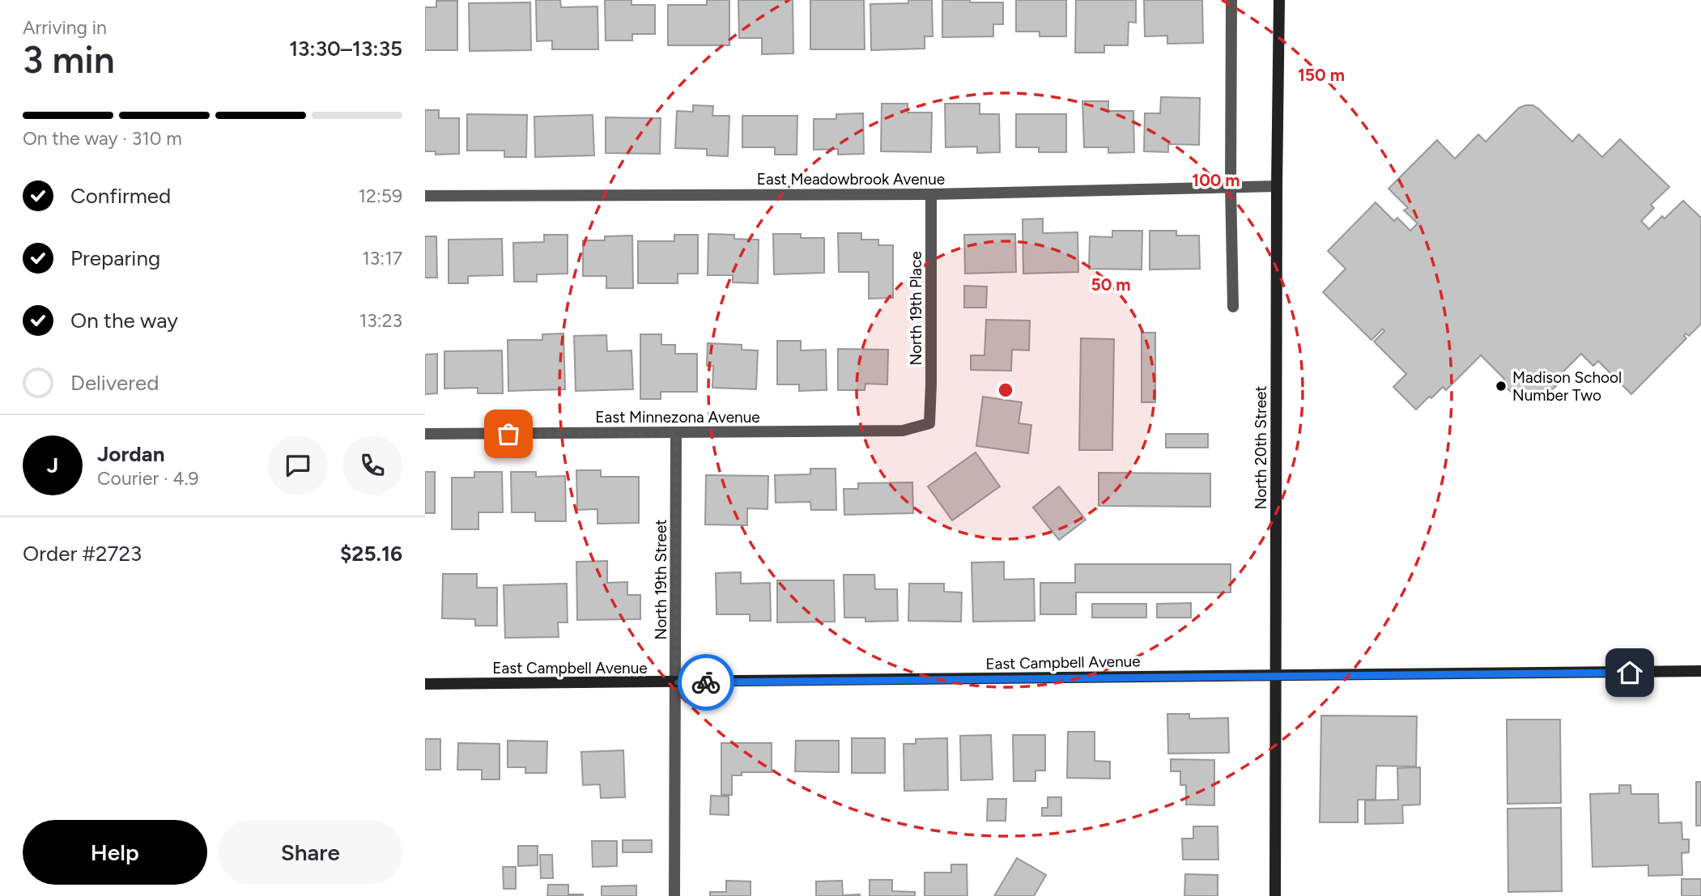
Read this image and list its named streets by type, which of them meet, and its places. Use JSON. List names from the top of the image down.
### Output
{
  "streets": {
    "street": [
      "East Meadowbrook Avenue",
      "North 19th Place",
      "East Minnezona Avenue",
      "North 20th Street",
      "North 19th Street",
      "East Campbell Avenue"
    ]
  },
  "crossings": [
    ["East Meadowbrook Avenue", "North 19th Place"],
    ["East Meadowbrook Avenue", "North 20th Street"],
    ["North 19th Place", "East Minnezona Avenue"],
    ["East Minnezona Avenue", "North 19th Street"],
    ["North 20th Street", "East Campbell Avenue"],
    ["North 19th Street", "East Campbell Avenue"]
  ],
  "places": ["Madison School Number Two"],
  "page": {
    "heading": ["3 min", "Arriving in", "13:30–13:35"],
    "panel": [
      "Jordan",
      "Courier · 4.9",
      "Order #2723",
      "$25.16"
    ],
    "bar": "On the way · 310 m",
    "list": [
      ["Confirmed", "12:59"],
      ["Preparing", "13:17"],
      ["On the way", "13:23"],
      "Delivered"
    ],
    "round": "J",
    "buttons": ["Help", "Share"]
  },
  "rings": ["150 m", "100 m", "50 m"]
}
